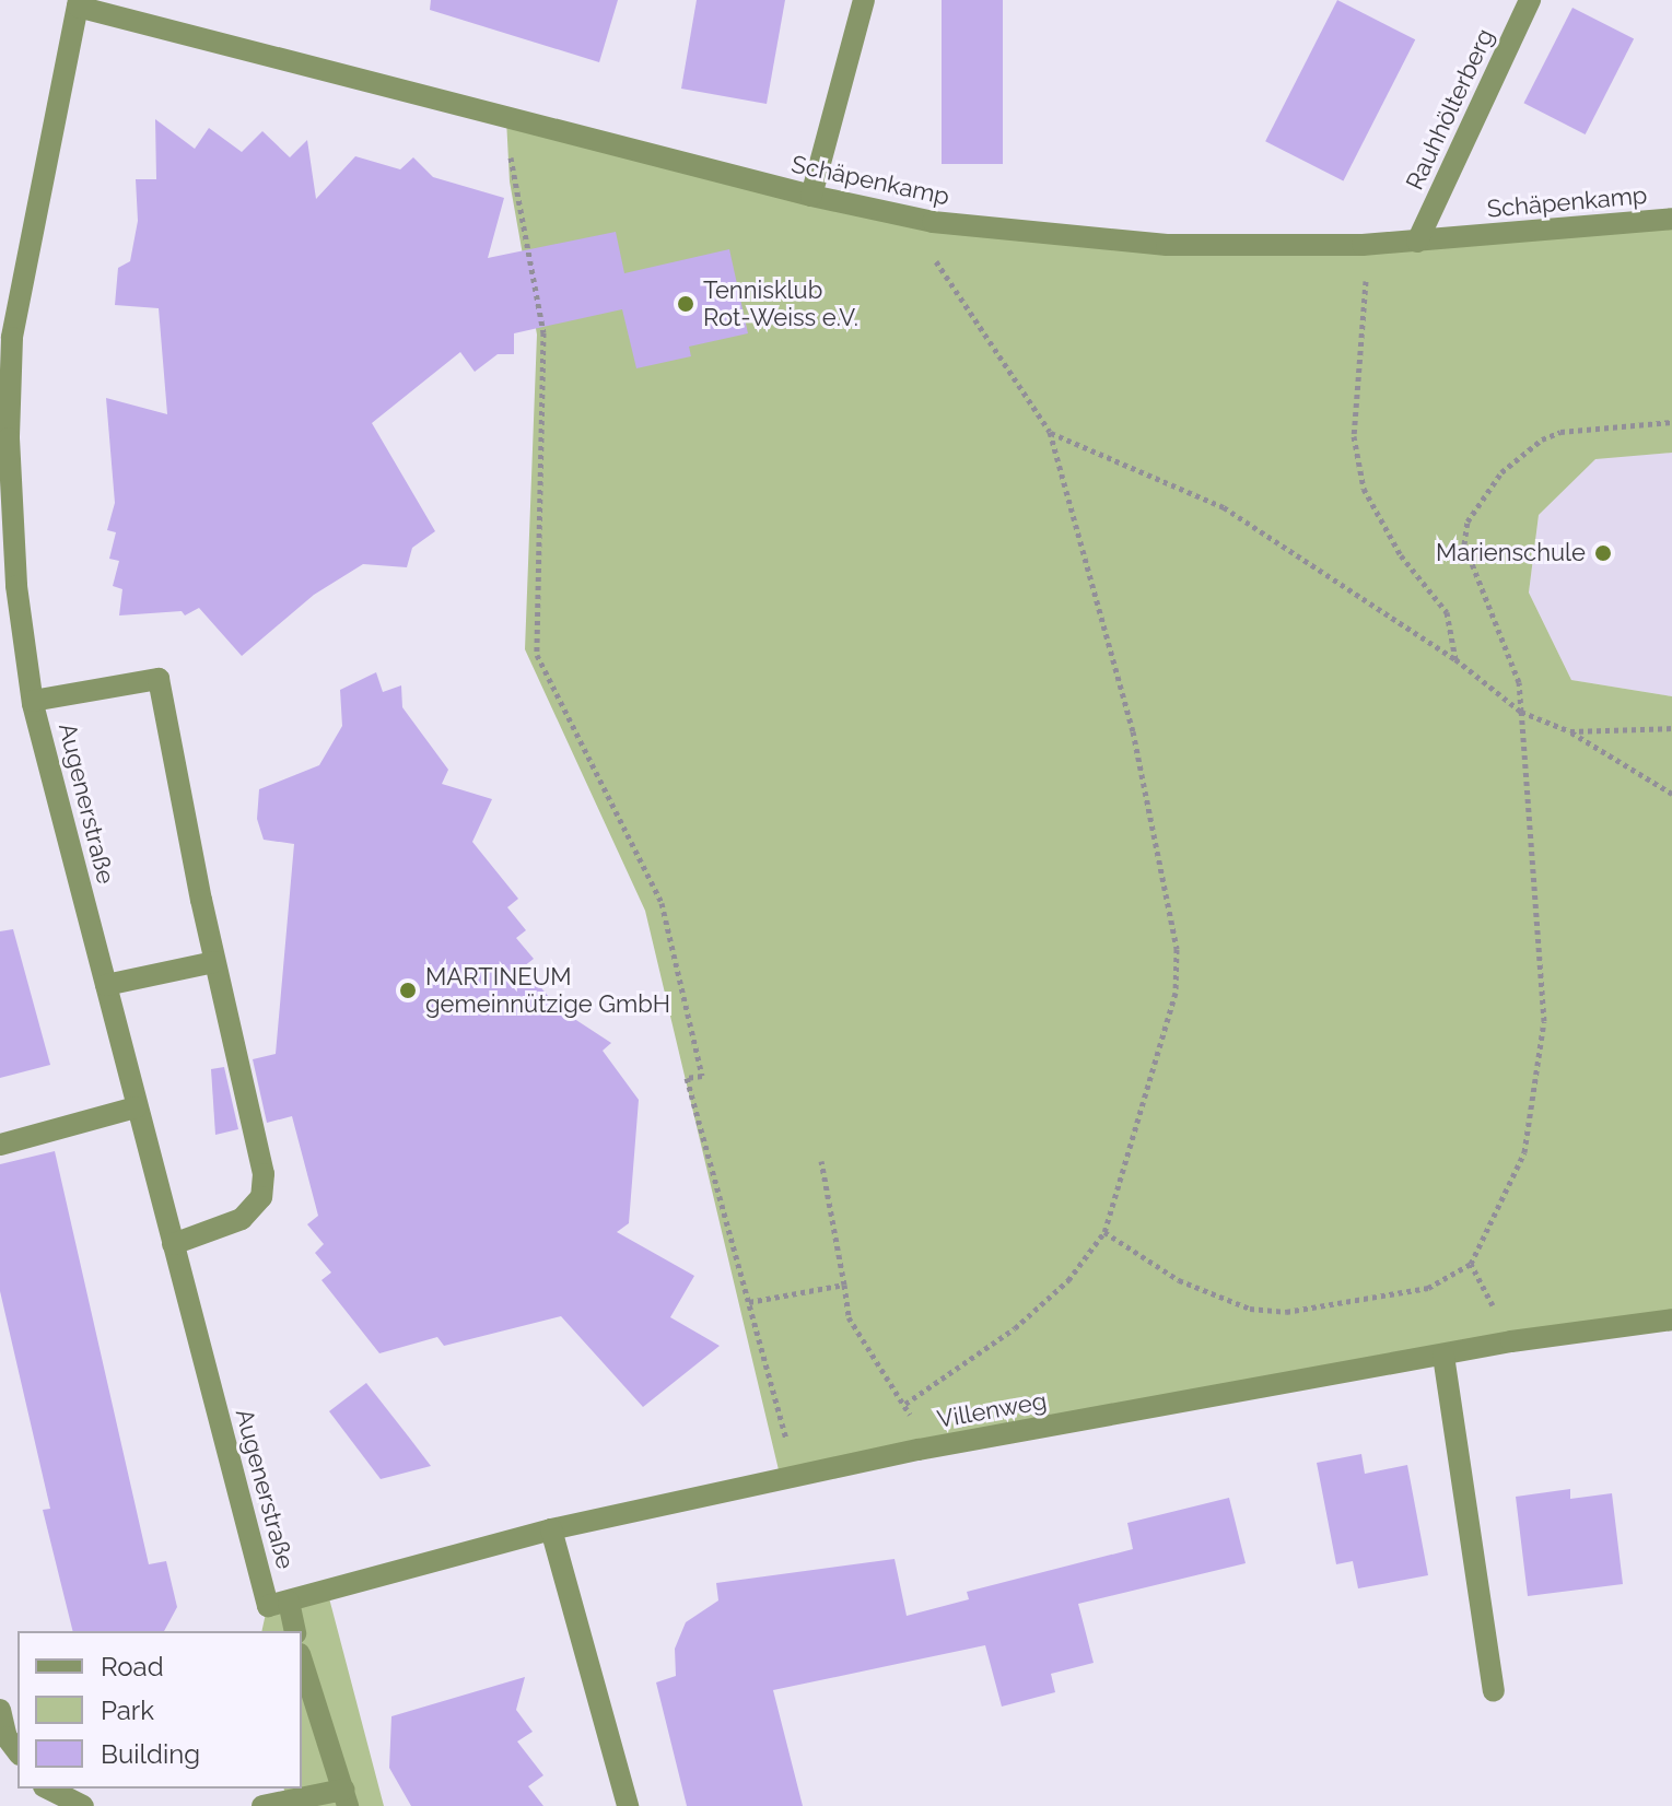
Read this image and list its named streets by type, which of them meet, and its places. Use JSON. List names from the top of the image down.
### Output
{
  "streets": {
    "street": [
      "Rauhhölterberg",
      "Schäpenkamp",
      "Augenerstraße",
      "Villenweg"
    ]
  },
  "crossings": [
    ["Rauhhölterberg", "Schäpenkamp"],
    ["Schäpenkamp", "Augenerstraße"],
    ["Augenerstraße", "Villenweg"]
  ],
  "places": ["Tennisklub Rot-Weiss e.V.", "Marienschule", "MARTINEUM gemeinnützige GmbH"],
  "legend": ["Road", "Park", "Building"]
}
